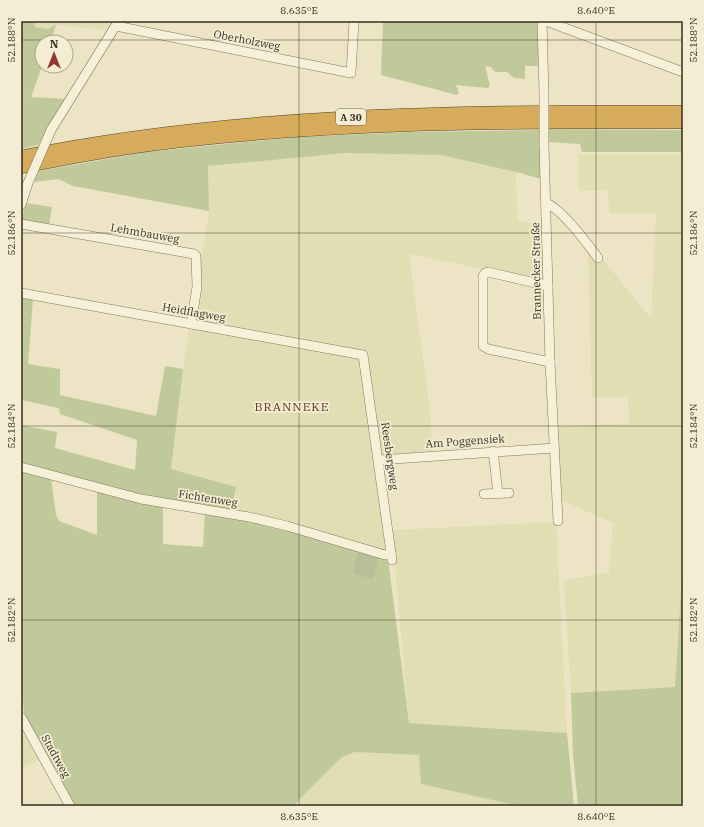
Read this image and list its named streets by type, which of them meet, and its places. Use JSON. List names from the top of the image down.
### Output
{
  "streets": {
    "highway": ["A 30"],
    "street": [
      "Oberholzweg",
      "Lehmbauweg",
      "Brannecker Straße",
      "Heidflagweg",
      "Am Poggensiek",
      "Reesbergweg",
      "Fichtenweg",
      "Stadtweg"
    ]
  },
  "crossings": [
    ["Lehmbauweg", "Heidflagweg"],
    ["Brannecker Straße", "Am Poggensiek"],
    ["Heidflagweg", "Reesbergweg"],
    ["Am Poggensiek", "Reesbergweg"],
    ["Reesbergweg", "Fichtenweg"]
  ],
  "districts": ["BRANNEKE"],
  "north": "top",
  "coordinates": [
    "8.635°E",
    "8.640°E",
    "52.188°N",
    "52.186°N",
    "52.184°N",
    "52.182°N"
  ]
}
